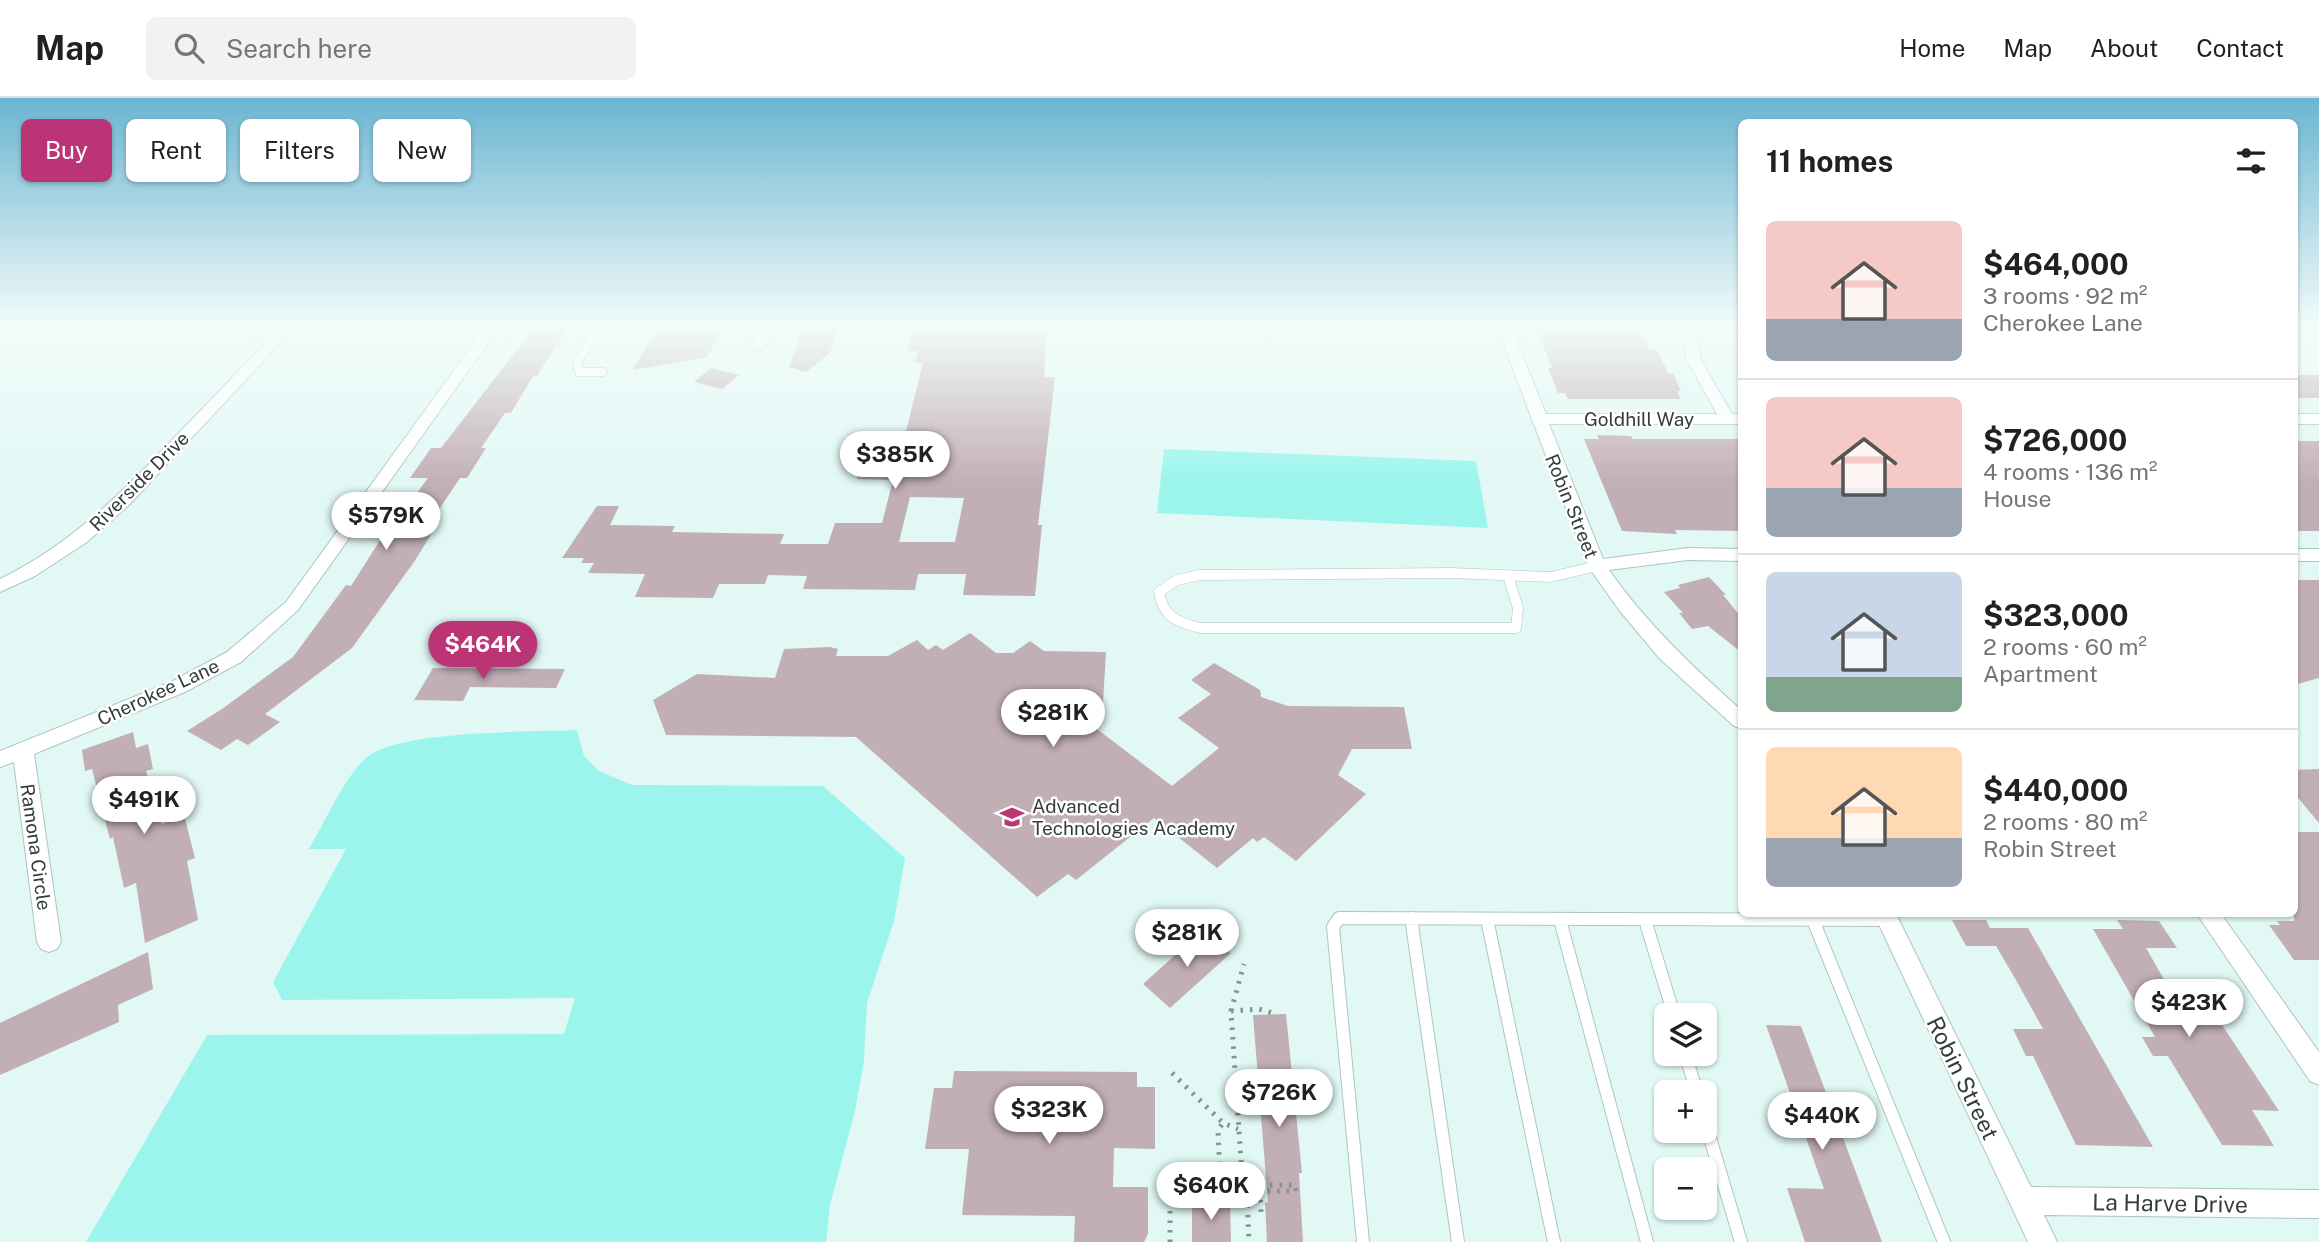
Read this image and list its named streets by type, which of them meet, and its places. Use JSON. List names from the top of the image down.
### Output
{
  "streets": {
    "street": [
      "Goldhill Way",
      "Riverside Drive",
      "Robin Street",
      "Cherokee Lane",
      "Ramona Circle",
      "La Harve Drive"
    ]
  },
  "crossings": [
    ["Goldhill Way", "Robin Street"],
    ["Robin Street", "La Harve Drive"],
    ["Cherokee Lane", "Ramona Circle"]
  ],
  "places": {
    "school or university": ["Advanced Technologies Academy"]
  },
  "page": {
    "header": "Map",
    "search": "Search here",
    "nav": [
      "Home",
      "Map",
      "About",
      "Contact"
    ],
    "chip": [
      "Buy",
      "Rent",
      "Filters",
      "New"
    ],
    "heading": "11 homes",
    "list": [
      {
        "name": "$464,000",
        "note": "3 rooms · 92 m² · Cherokee Lane"
      },
      {
        "name": "$726,000",
        "note": "4 rooms · 136 m² · House"
      },
      {
        "name": "$323,000",
        "note": "2 rooms · 60 m² · Apartment"
      },
      {
        "name": "$440,000",
        "note": "2 rooms · 80 m² · Robin Street"
      }
    ],
    "price": [
      "$385K",
      "$579K",
      "$464K",
      "$281K",
      "$491K",
      "$281K",
      "$423K",
      "$726K",
      "$323K",
      "$440K",
      "$640K"
    ],
    "map_buttons": ["+", "−"]
  }
}
